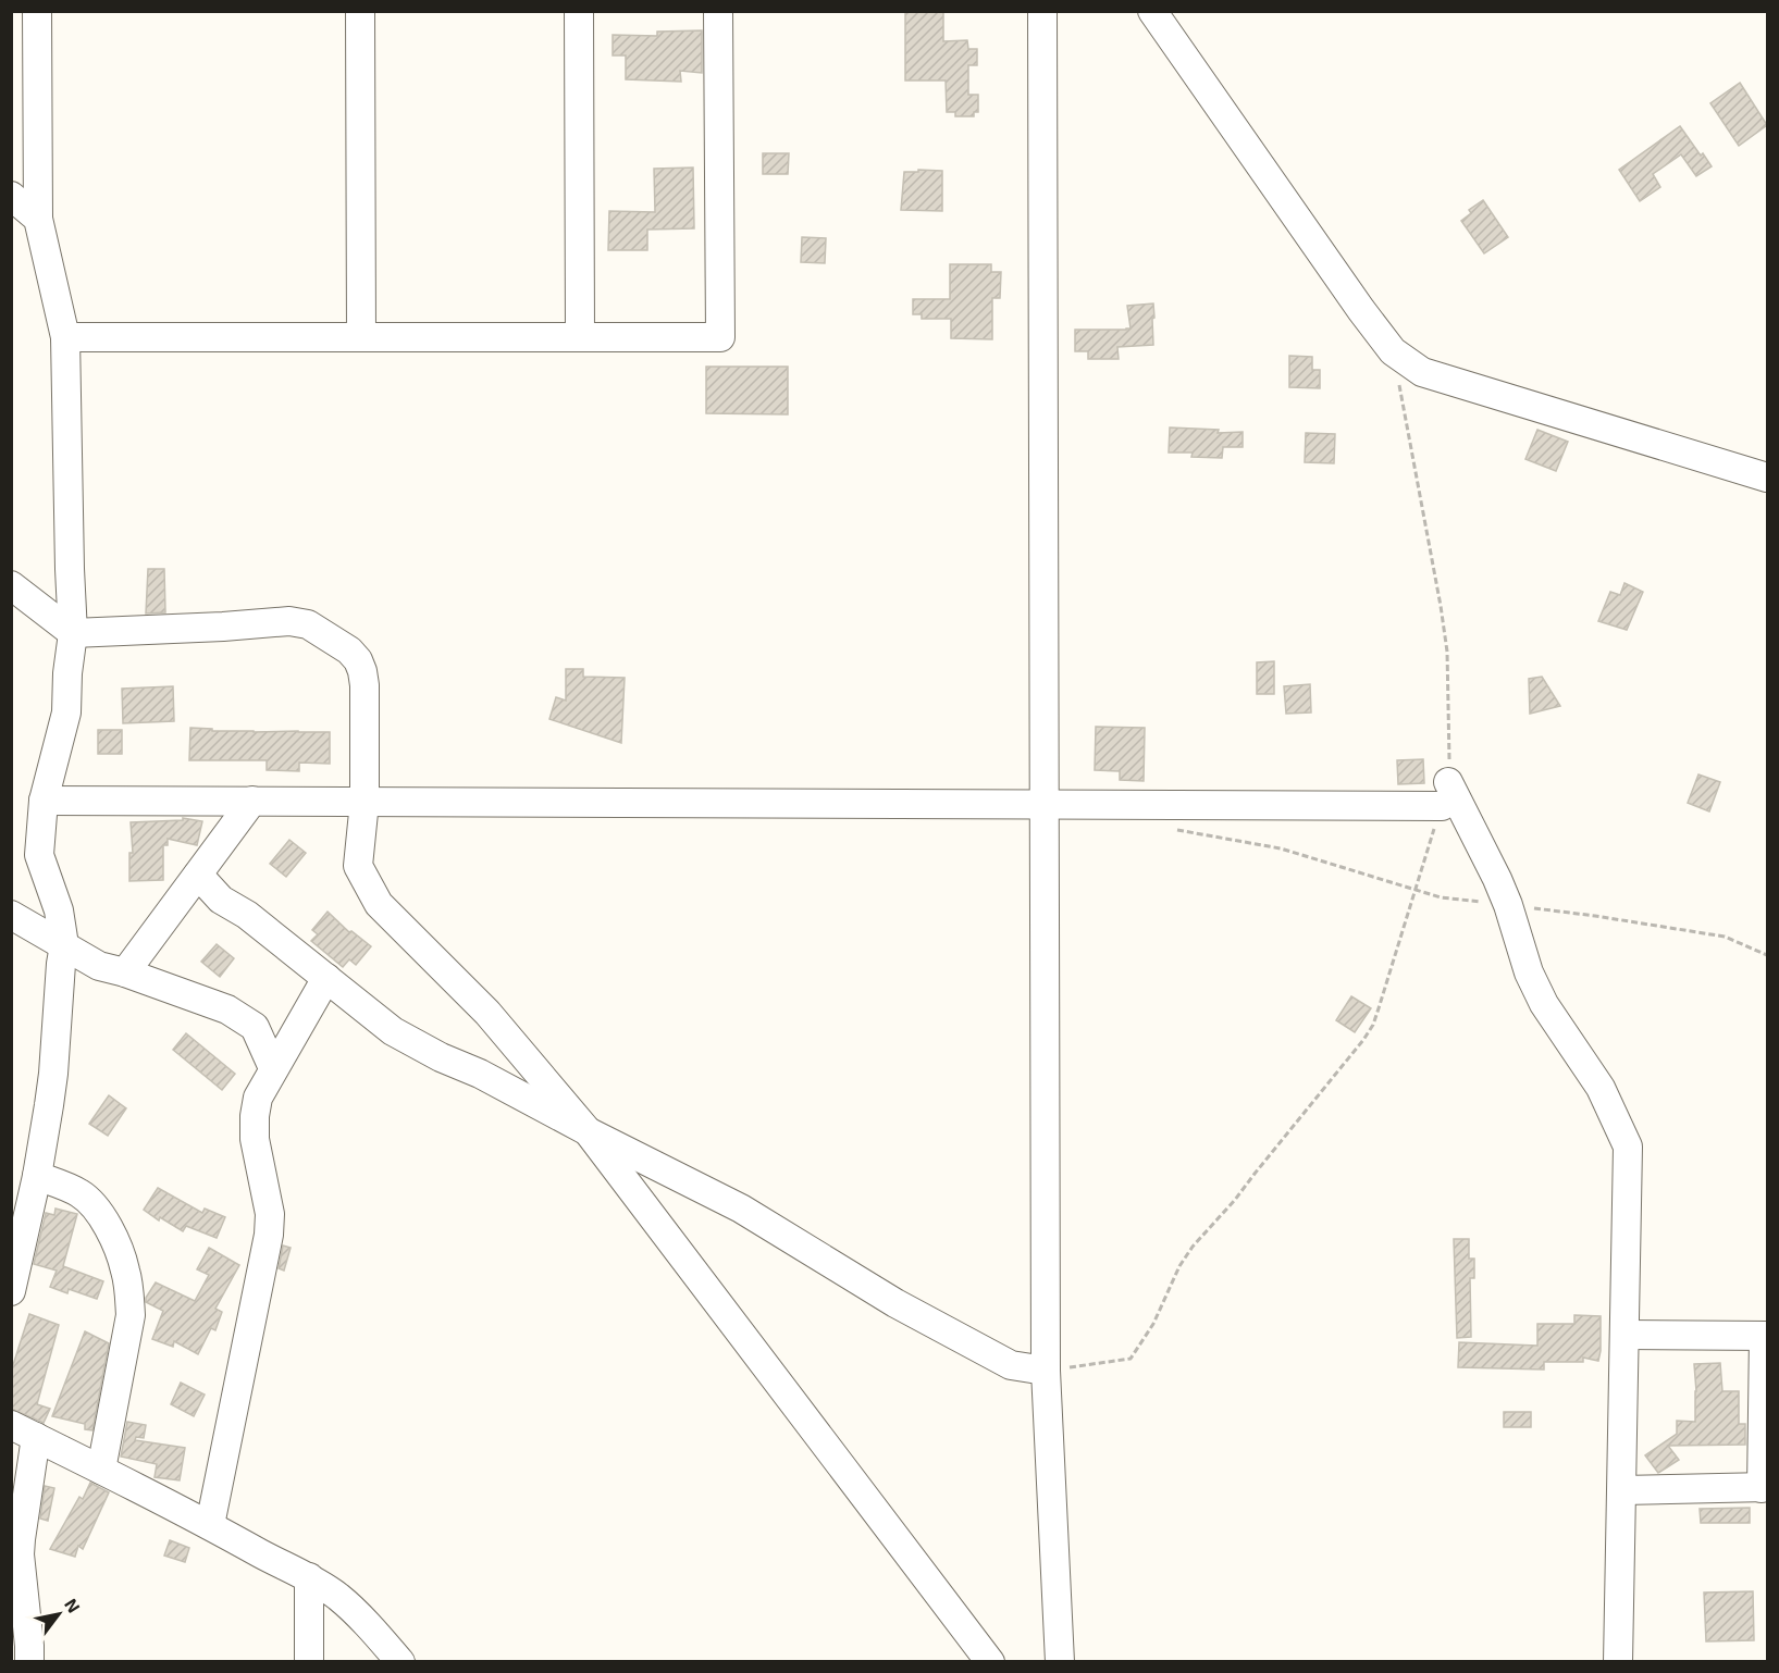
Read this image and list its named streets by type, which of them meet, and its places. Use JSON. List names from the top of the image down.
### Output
{
  "north": "top right"
}
